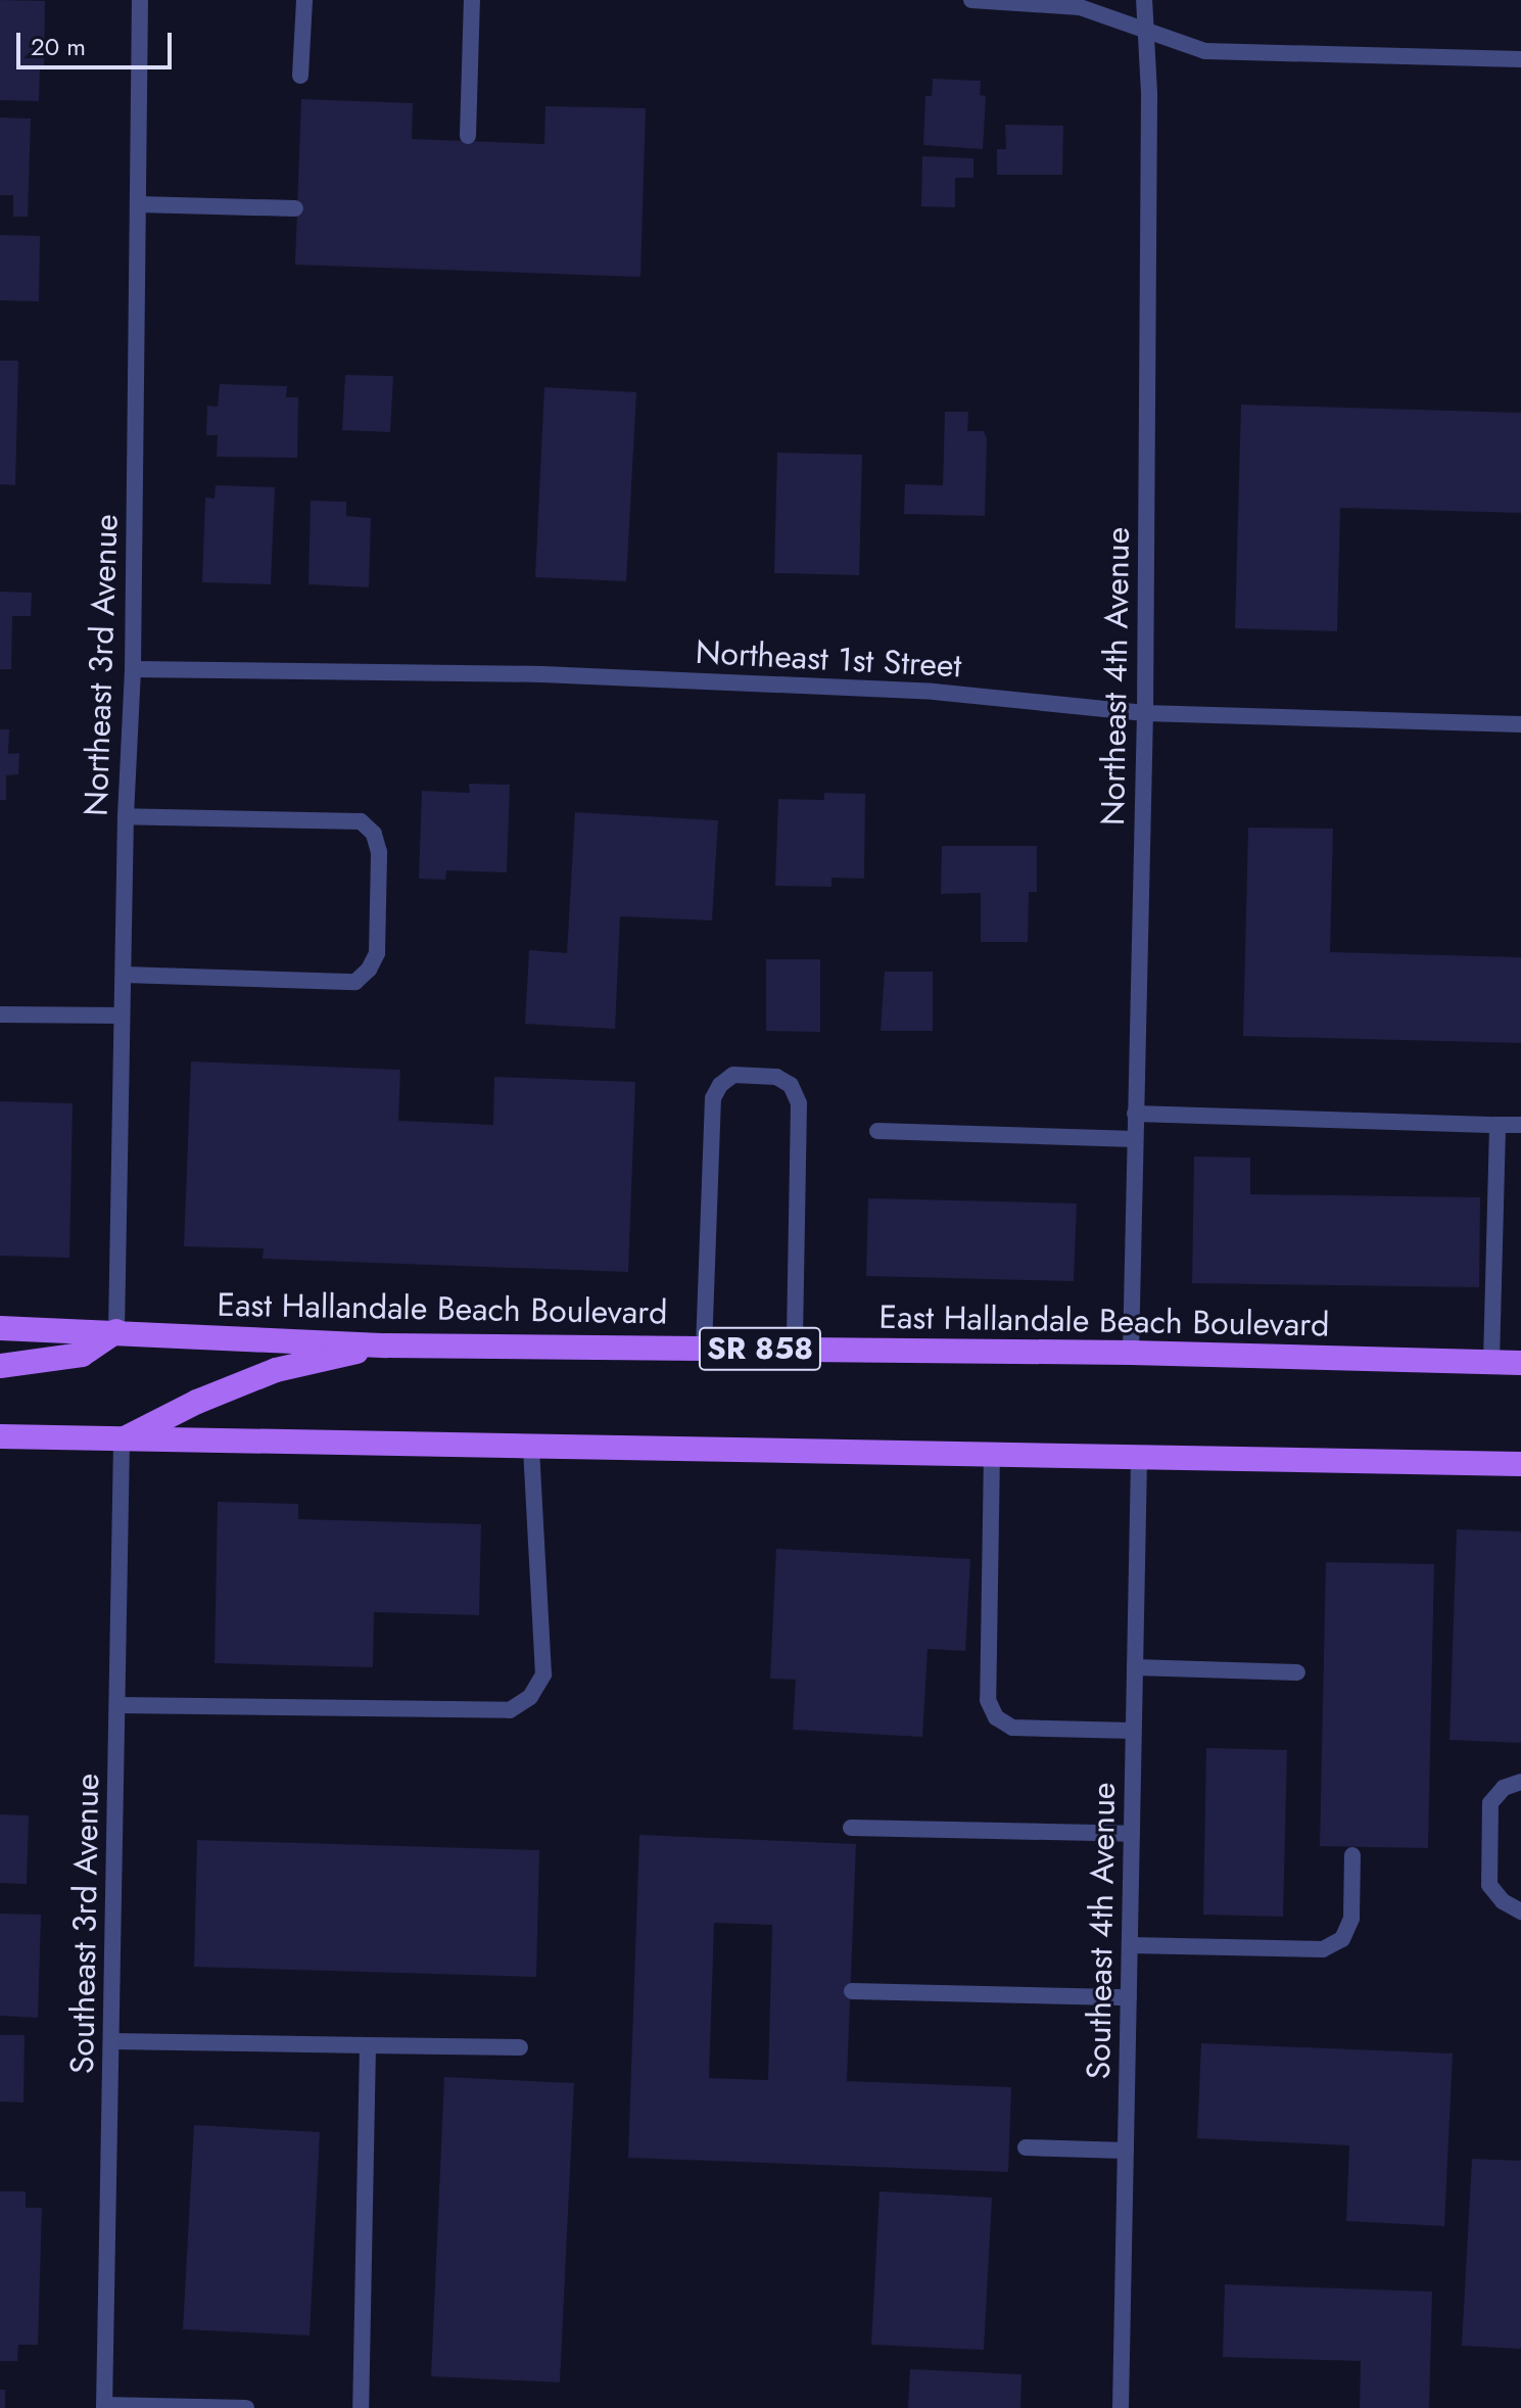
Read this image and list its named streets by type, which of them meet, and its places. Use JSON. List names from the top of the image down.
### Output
{
  "streets": {
    "main road": ["East Hallandale Beach Boulevard", "SR 858"],
    "street": [
      "Northeast 1st Street",
      "Northeast 3rd Avenue",
      "Northeast 4th Avenue",
      "Southeast 3rd Avenue",
      "Southeast 4th Avenue"
    ]
  },
  "crossings": [
    ["Northeast 1st Street", "Northeast 3rd Avenue"],
    ["Northeast 1st Street", "Northeast 4th Avenue"],
    ["Northeast 3rd Avenue", "East Hallandale Beach Boulevard"],
    ["Northeast 4th Avenue", "East Hallandale Beach Boulevard"]
  ],
  "scale_bar": "20 m"
}
